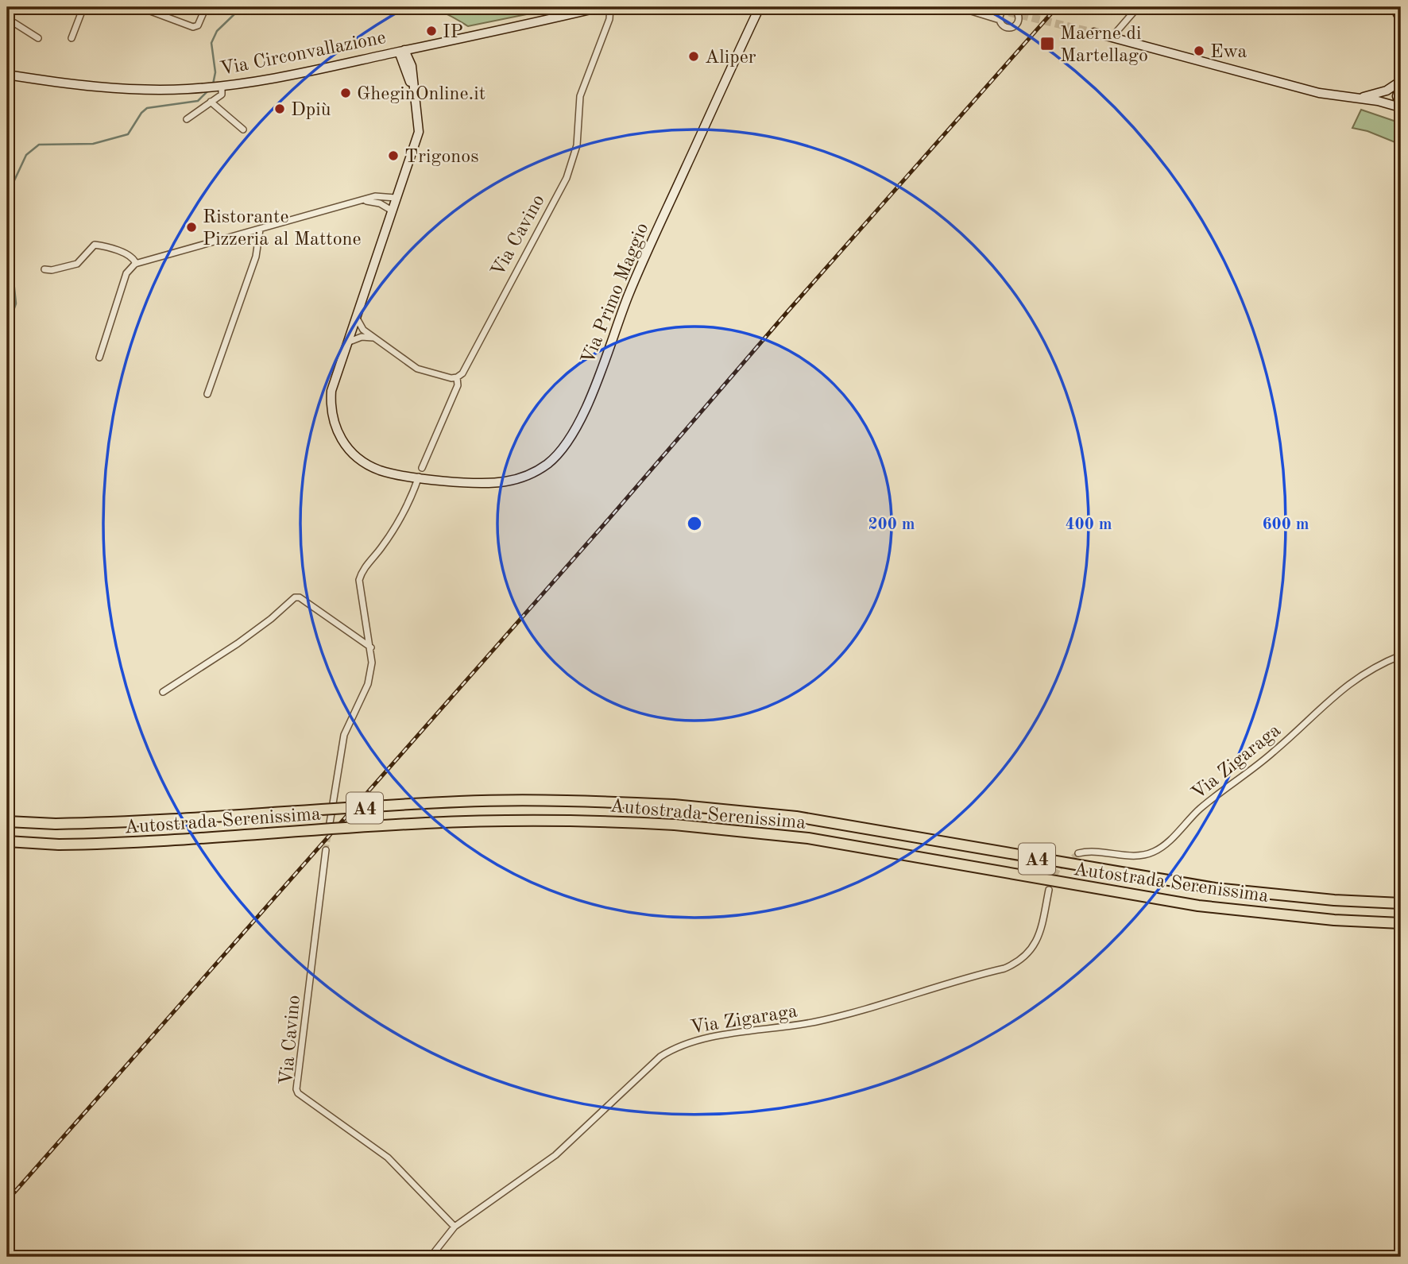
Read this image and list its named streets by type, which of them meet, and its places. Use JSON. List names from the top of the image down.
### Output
{
  "streets": {
    "highway": ["A4", "Autostrada Serenissima"],
    "street": [
      "Via Circonvallazione",
      "Via Cavino",
      "Via Primo Maggio",
      "Via Zigaraga"
    ]
  },
  "crossings": [
    ["Via Cavino", "Via Zigaraga"]
  ],
  "places": {
    "other": [
      "IP",
      "Ewa",
      "Aliper",
      "GheginOnline.it",
      "Dpiù",
      "Trigonos",
      "Ristorante Pizzeria al Mattone"
    ],
    "transit": ["Maerne di Martellago"]
  },
  "rings": ["200 m", "400 m", "600 m"]
}
